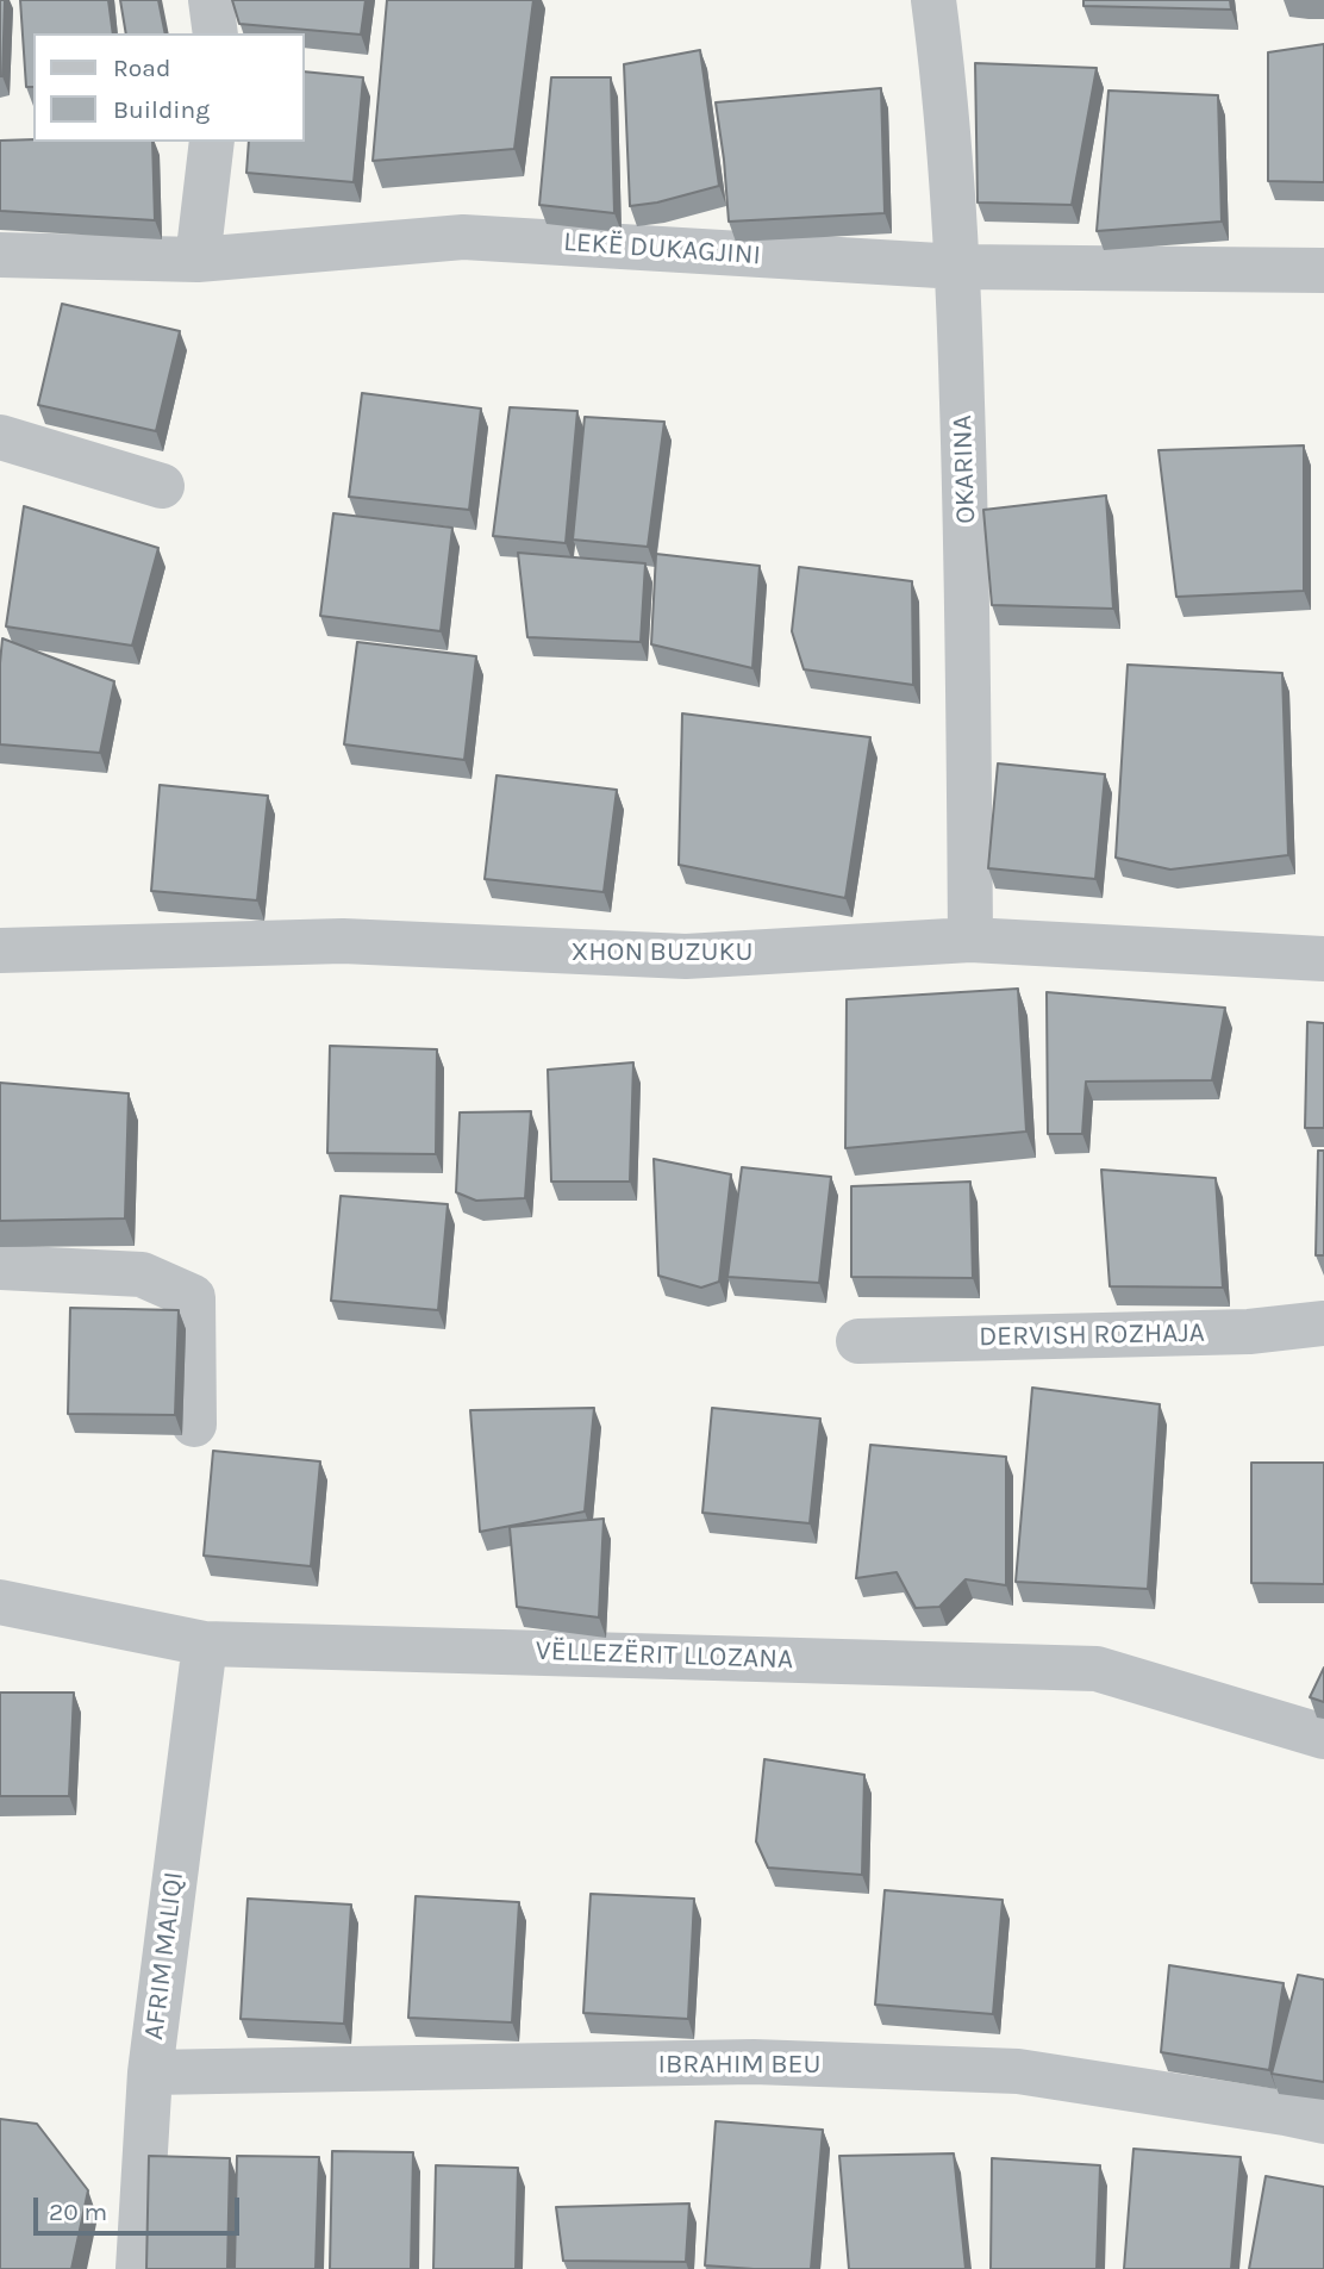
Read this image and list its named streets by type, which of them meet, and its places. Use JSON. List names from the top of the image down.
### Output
{
  "streets": {
    "street": [
      "LEKË DUKAGJINI",
      "OKARINA",
      "XHON BUZUKU",
      "DERVISH ROZHAJA",
      "VËLLEZËRIT LLOZANA",
      "AFRIM MALIQI",
      "IBRAHIM BEU"
    ]
  },
  "crossings": [
    ["LEKË DUKAGJINI", "OKARINA"],
    ["OKARINA", "XHON BUZUKU"],
    ["VËLLEZËRIT LLOZANA", "AFRIM MALIQI"],
    ["AFRIM MALIQI", "IBRAHIM BEU"]
  ],
  "legend": ["Road", "Building"],
  "scale_bar": "20 m"
}
